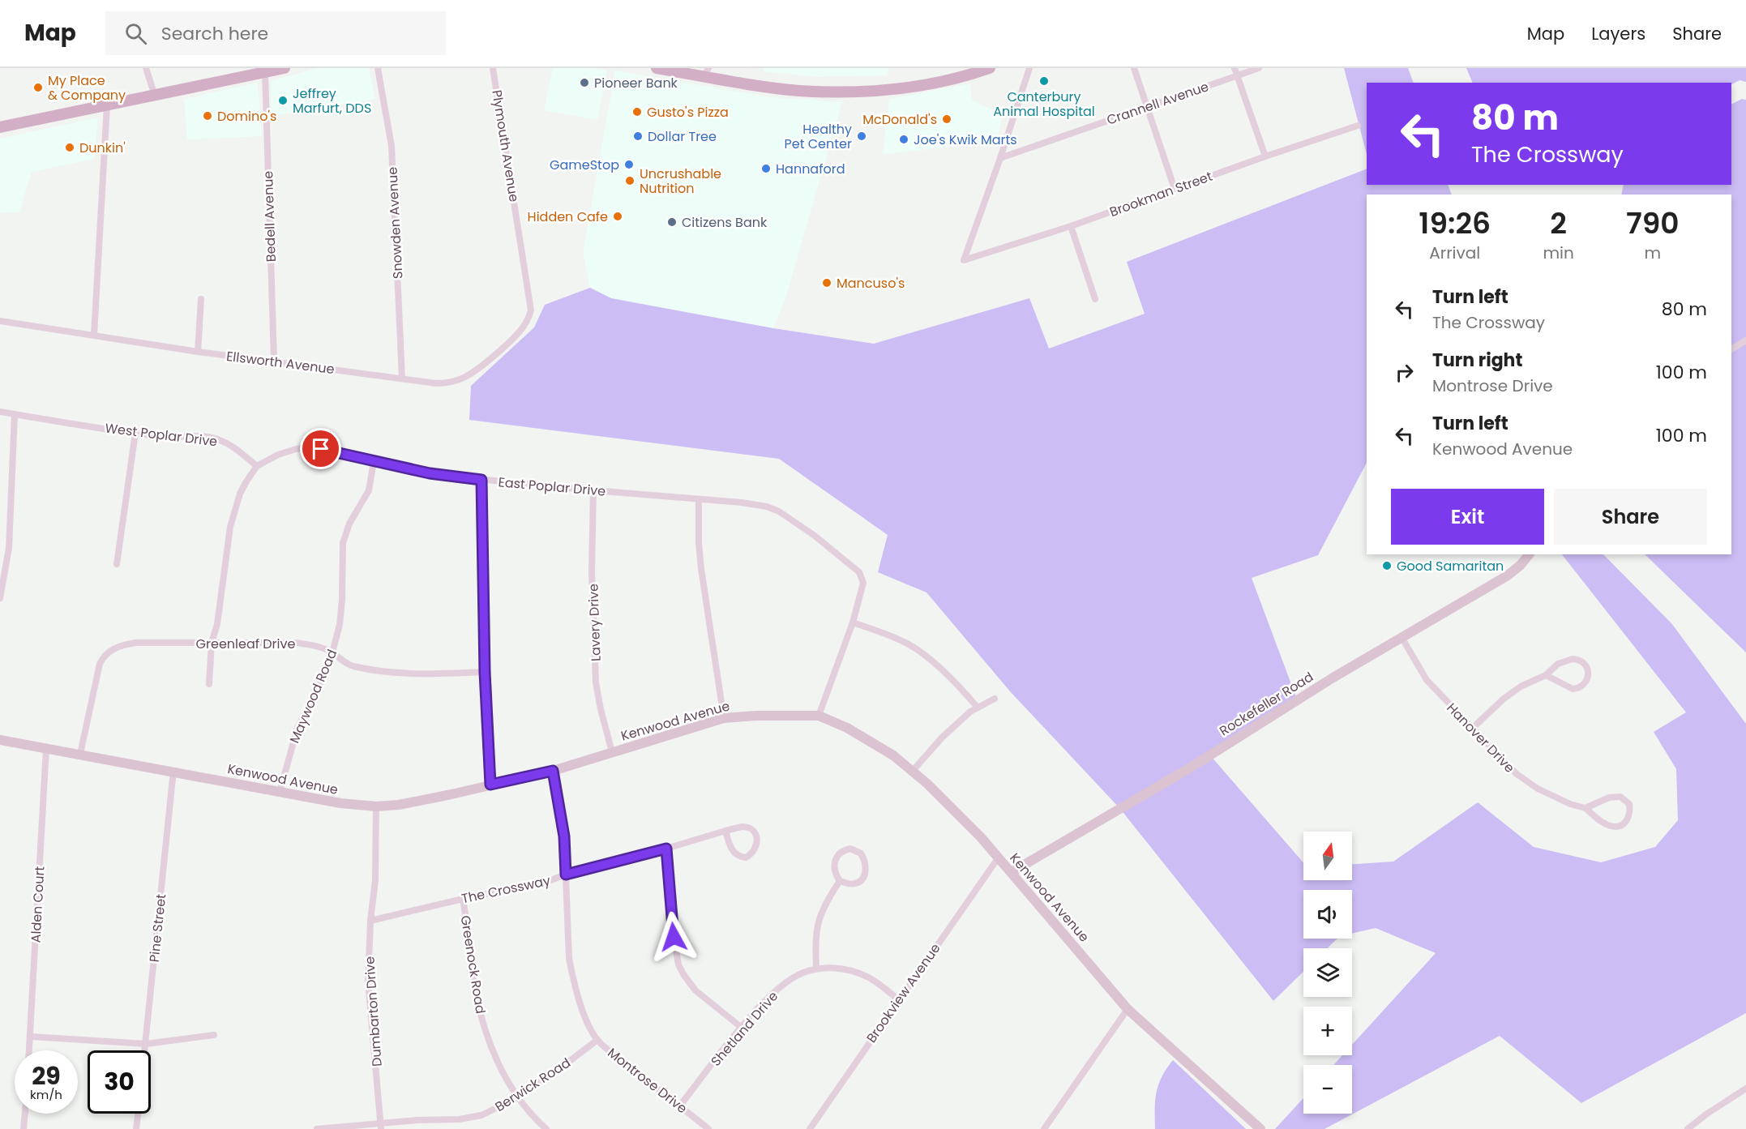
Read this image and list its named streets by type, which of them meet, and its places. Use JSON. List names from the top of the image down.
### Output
{
  "streets": {
    "street": [
      "Crannell Avenue",
      "Plymouth Avenue",
      "Brookman Street",
      "Bedell Avenue",
      "Snowden Avenue",
      "Ellsworth Avenue",
      "West Poplar Drive",
      "East Poplar Drive",
      "Lavery Drive",
      "Greenleaf Drive",
      "Maywood Road",
      "Rockefeller Road",
      "Kenwood Avenue",
      "Hanover Drive",
      "The Crossway",
      "Alden Court",
      "Pine Street",
      "Greenock Road",
      "Brookview Avenue",
      "Dumbarton Drive",
      "Shetland Drive",
      "Montrose Drive",
      "Berwick Road"
    ]
  },
  "crossings": [
    ["Crannell Avenue", "Brookman Street"],
    ["Plymouth Avenue", "Ellsworth Avenue"],
    ["Bedell Avenue", "Ellsworth Avenue"],
    ["Snowden Avenue", "Ellsworth Avenue"],
    ["West Poplar Drive", "East Poplar Drive"],
    ["East Poplar Drive", "Lavery Drive"],
    ["East Poplar Drive", "Greenleaf Drive"],
    ["East Poplar Drive", "Maywood Road"],
    ["Lavery Drive", "Kenwood Avenue"],
    ["Greenleaf Drive", "Maywood Road"],
    ["Greenleaf Drive", "Kenwood Avenue"],
    ["Maywood Road", "Kenwood Avenue"],
    ["Rockefeller Road", "Kenwood Avenue"],
    ["Rockefeller Road", "Hanover Drive"],
    ["Kenwood Avenue", "Alden Court"],
    ["Kenwood Avenue", "Pine Street"],
    ["Kenwood Avenue", "Brookview Avenue"],
    ["Kenwood Avenue", "Dumbarton Drive"],
    ["Kenwood Avenue", "Montrose Drive"],
    ["The Crossway", "Greenock Road"],
    ["The Crossway", "Dumbarton Drive"],
    ["The Crossway", "Montrose Drive"],
    ["Greenock Road", "Berwick Road"],
    ["Brookview Avenue", "Shetland Drive"],
    ["Dumbarton Drive", "Berwick Road"],
    ["Shetland Drive", "Montrose Drive"],
    ["Montrose Drive", "Berwick Road"]
  ],
  "places": [
    "Canterbury Animal Hospital",
    "Pioneer Bank",
    "My Place & Company",
    "Jeffrey Marfurt, DDS",
    "Gusto's Pizza",
    "Domino's",
    "McDonald's",
    "Dollar Tree",
    "Healthy Pet Center",
    "Joe's Kwik Marts",
    "Dunkin'",
    "GameStop",
    "Hannaford",
    "Uncrushable Nutrition",
    "Hidden Cafe",
    "Citizens Bank",
    "Mancuso's",
    "Good Samaritan"
  ],
  "north": "top",
  "page": {
    "header": "Map",
    "search": "Search here",
    "nav": ["Map", "Layers", "Share"],
    "turn": ["80 m", "The Crossway"],
    "eta": [
      "19:26",
      "Arrival",
      "2",
      "min",
      "790",
      "m"
    ],
    "list": [
      {
        "name": "Turn left",
        "note": "The Crossway",
        "value": "80 m"
      },
      {
        "name": "Turn right",
        "note": "Montrose Drive",
        "value": "100 m"
      },
      {
        "name": "Turn left",
        "note": "Kenwood Avenue",
        "value": "100 m"
      }
    ],
    "buttons": ["Exit", "Share"],
    "map_buttons": ["+", "−"],
    "speed": "29 km/h",
    "limit": "30"
  }
}
